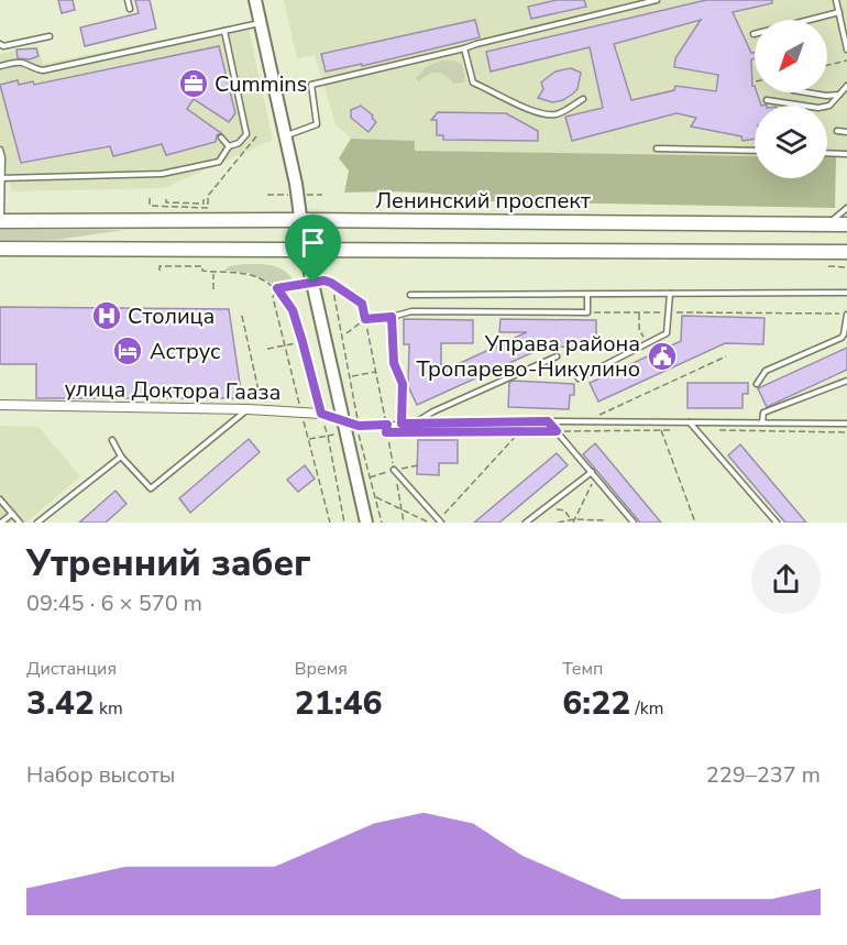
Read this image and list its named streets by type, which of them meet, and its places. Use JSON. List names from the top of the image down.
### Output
{
  "streets": {
    "main road": ["Ленинский проспект"],
    "street": ["улица Доктора Гааза"]
  },
  "places": {
    "office": ["Cummins"],
    "hospital": ["Столица"],
    "hotel": ["Аструс"],
    "public building": ["Управа района Тропарево-Никулино"]
  },
  "north": "bottom left",
  "page": {
    "heading": ["Утренний забег", "09:45 · 6 × 570 m"],
    "stats": [
      ["Дистанция", "3.42 km"],
      ["Время", "21:46"],
      ["Темп", "6:22 /km"]
    ],
    "chart": ["Набор высоты", "229–237 m"]
  }
}
